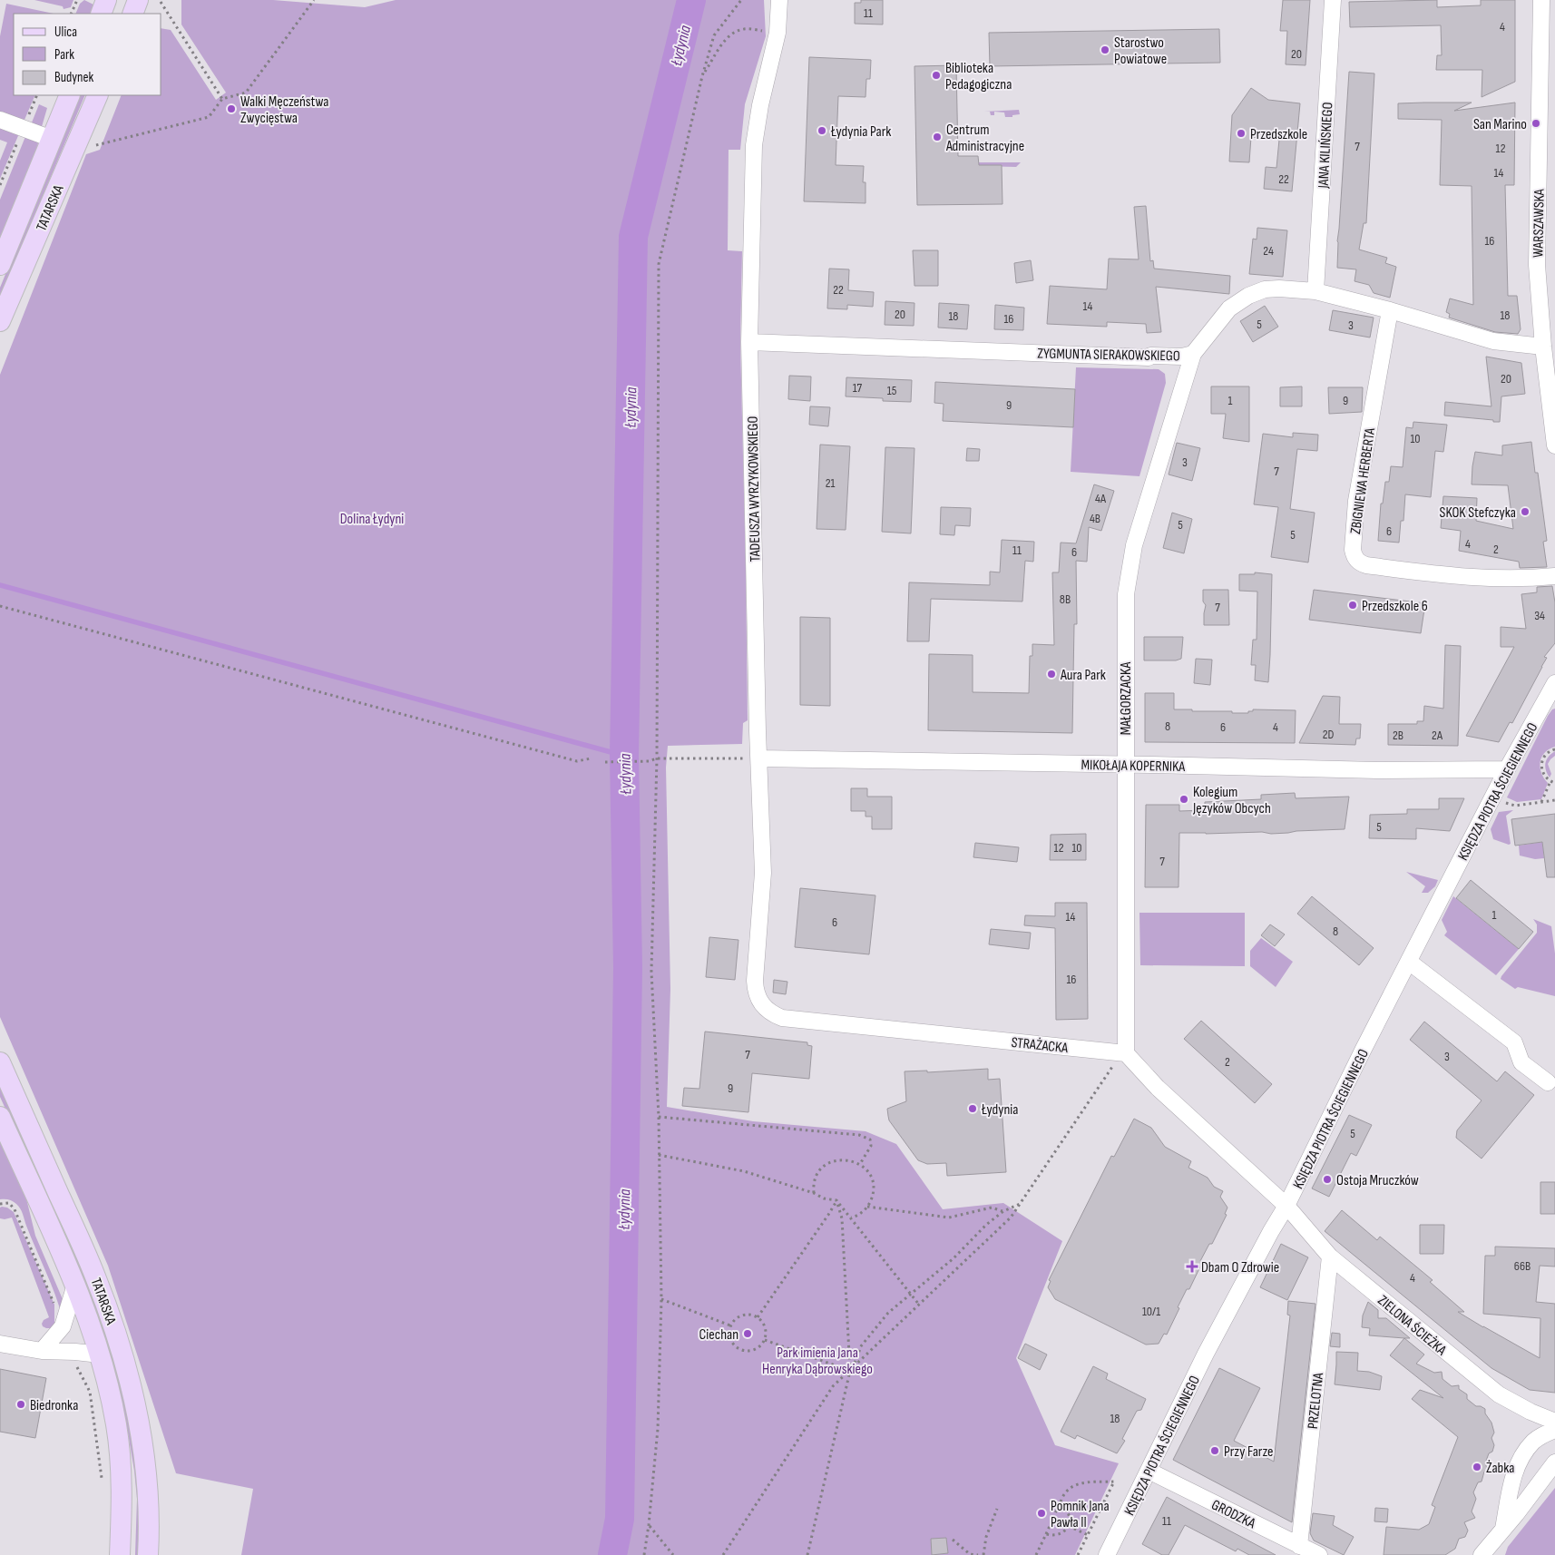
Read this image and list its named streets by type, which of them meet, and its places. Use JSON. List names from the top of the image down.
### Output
{
  "streets": {
    "main road": ["TATARSKA"],
    "street": [
      "JANA KILIŃSKIEGO",
      "WARSZAWSKA",
      "ZYGMUNTA SIERAKOWSKIEGO",
      "ZBIGNIEWA HERBERTA",
      "TADEUSZA WYRZYKOWSKIEGO",
      "MAŁGORZACKA",
      "MIKOŁAJA KOPERNIKA",
      "KSIĘDZA PIOTRA ŚCIEGIENNEGO",
      "STRAŻACKA",
      "ZIELONA ŚCIEŻKA",
      "PRZELOTNA",
      "GRODZKA"
    ]
  },
  "crossings": [
    ["JANA KILIŃSKIEGO", "ZYGMUNTA SIERAKOWSKIEGO"],
    ["WARSZAWSKA", "ZYGMUNTA SIERAKOWSKIEGO"],
    ["ZYGMUNTA SIERAKOWSKIEGO", "ZBIGNIEWA HERBERTA"],
    ["ZYGMUNTA SIERAKOWSKIEGO", "TADEUSZA WYRZYKOWSKIEGO"],
    ["ZYGMUNTA SIERAKOWSKIEGO", "MAŁGORZACKA"],
    ["TADEUSZA WYRZYKOWSKIEGO", "MIKOŁAJA KOPERNIKA"],
    ["TADEUSZA WYRZYKOWSKIEGO", "STRAŻACKA"],
    ["MAŁGORZACKA", "MIKOŁAJA KOPERNIKA"],
    ["MAŁGORZACKA", "STRAŻACKA"],
    ["MIKOŁAJA KOPERNIKA", "KSIĘDZA PIOTRA ŚCIEGIENNEGO"],
    ["KSIĘDZA PIOTRA ŚCIEGIENNEGO", "ZIELONA ŚCIEŻKA"],
    ["KSIĘDZA PIOTRA ŚCIEGIENNEGO", "GRODZKA"],
    ["ZIELONA ŚCIEŻKA", "PRZELOTNA"],
    ["PRZELOTNA", "GRODZKA"]
  ],
  "water": ["Łydynia"],
  "parks": ["Dolina Łydyni", "Park imienia Jana Henryka Dąbrowskiego"],
  "places": {
    "other": [
      "Starostwo Powiatowe",
      "Biblioteka Pedagogiczna",
      "Walki Męczeństwa Zwycięstwa",
      "San Marino",
      "Łydynia Park",
      "Przedszkole",
      "Centrum Administracyjne",
      "SKOK Stefczyka",
      "Przedszkole 6",
      "Aura Park",
      "Kolegium Języków Obcych",
      "Łydynia",
      "Ostoja Mruczków",
      "Ciechan",
      "Biedronka",
      "Przy Farze",
      "Żabka",
      "Pomnik Jana Pawła II"
    ],
    "health": ["Dbam O Zdrowie"]
  },
  "house_numbers": [
    "11",
    "4",
    "20",
    "7",
    "12",
    "14",
    "22",
    "16",
    "24",
    "22",
    "14",
    "20",
    "18",
    "18",
    "16",
    "5",
    "3",
    "20",
    "17",
    "15",
    "1",
    "9",
    "9",
    "10",
    "3",
    "7",
    "21",
    "4A",
    "4B",
    "5",
    "6",
    "5",
    "4",
    "2",
    "11",
    "6",
    "8B",
    "7",
    "34",
    "8",
    "6",
    "4",
    "2D",
    "2B",
    "2A",
    "5",
    "12",
    "10",
    "7",
    "1",
    "14",
    "6",
    "8",
    "16",
    "7",
    "3",
    "2",
    "9",
    "5",
    "66B",
    "4",
    "10/1",
    "18",
    "11"
  ],
  "legend": ["Ulica", "Park", "Budynek"]
}
